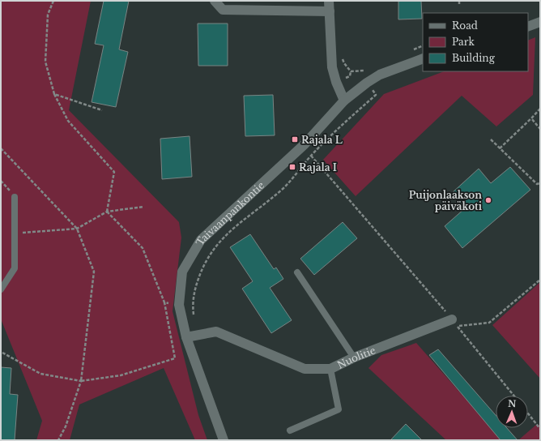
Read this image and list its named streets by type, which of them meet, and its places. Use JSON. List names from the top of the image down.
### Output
{
  "streets": {
    "street": ["Taivaanpankontie", "Nuolitie"]
  },
  "crossings": [
    ["Taivaanpankontie", "Nuolitie"]
  ],
  "places": {
    "transit": ["Rajala L", "Rajala I"],
    "other": ["Puijonlaakson päiväkoti"]
  },
  "legend": ["Road", "Park", "Building"],
  "north": "top"
}
